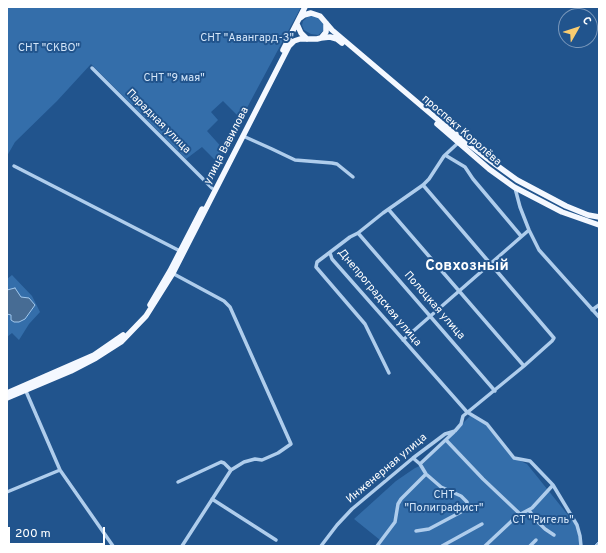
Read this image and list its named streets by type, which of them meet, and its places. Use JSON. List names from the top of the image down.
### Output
{
  "streets": {
    "main road": ["проспект Королёва", "улица Вавилова"],
    "street": [
      "Парадная улица",
      "Днепроградская улица",
      "Полоцкая улица",
      "Инженерная улица"
    ]
  },
  "crossings": [
    ["Парадная улица", "улица Вавилова"],
    ["проспект Королёва", "улица Вавилова"]
  ],
  "districts": ["Совхозный"],
  "parks": [
    "СНТ \"Авангард-3\"",
    "СНТ \"СКВО\"",
    "СНТ \"9 мая\"",
    "СНТ \"Полиграфист\"",
    "СТ \"Ригель\""
  ],
  "scale_bar": "200 m",
  "north": "top right"
}
